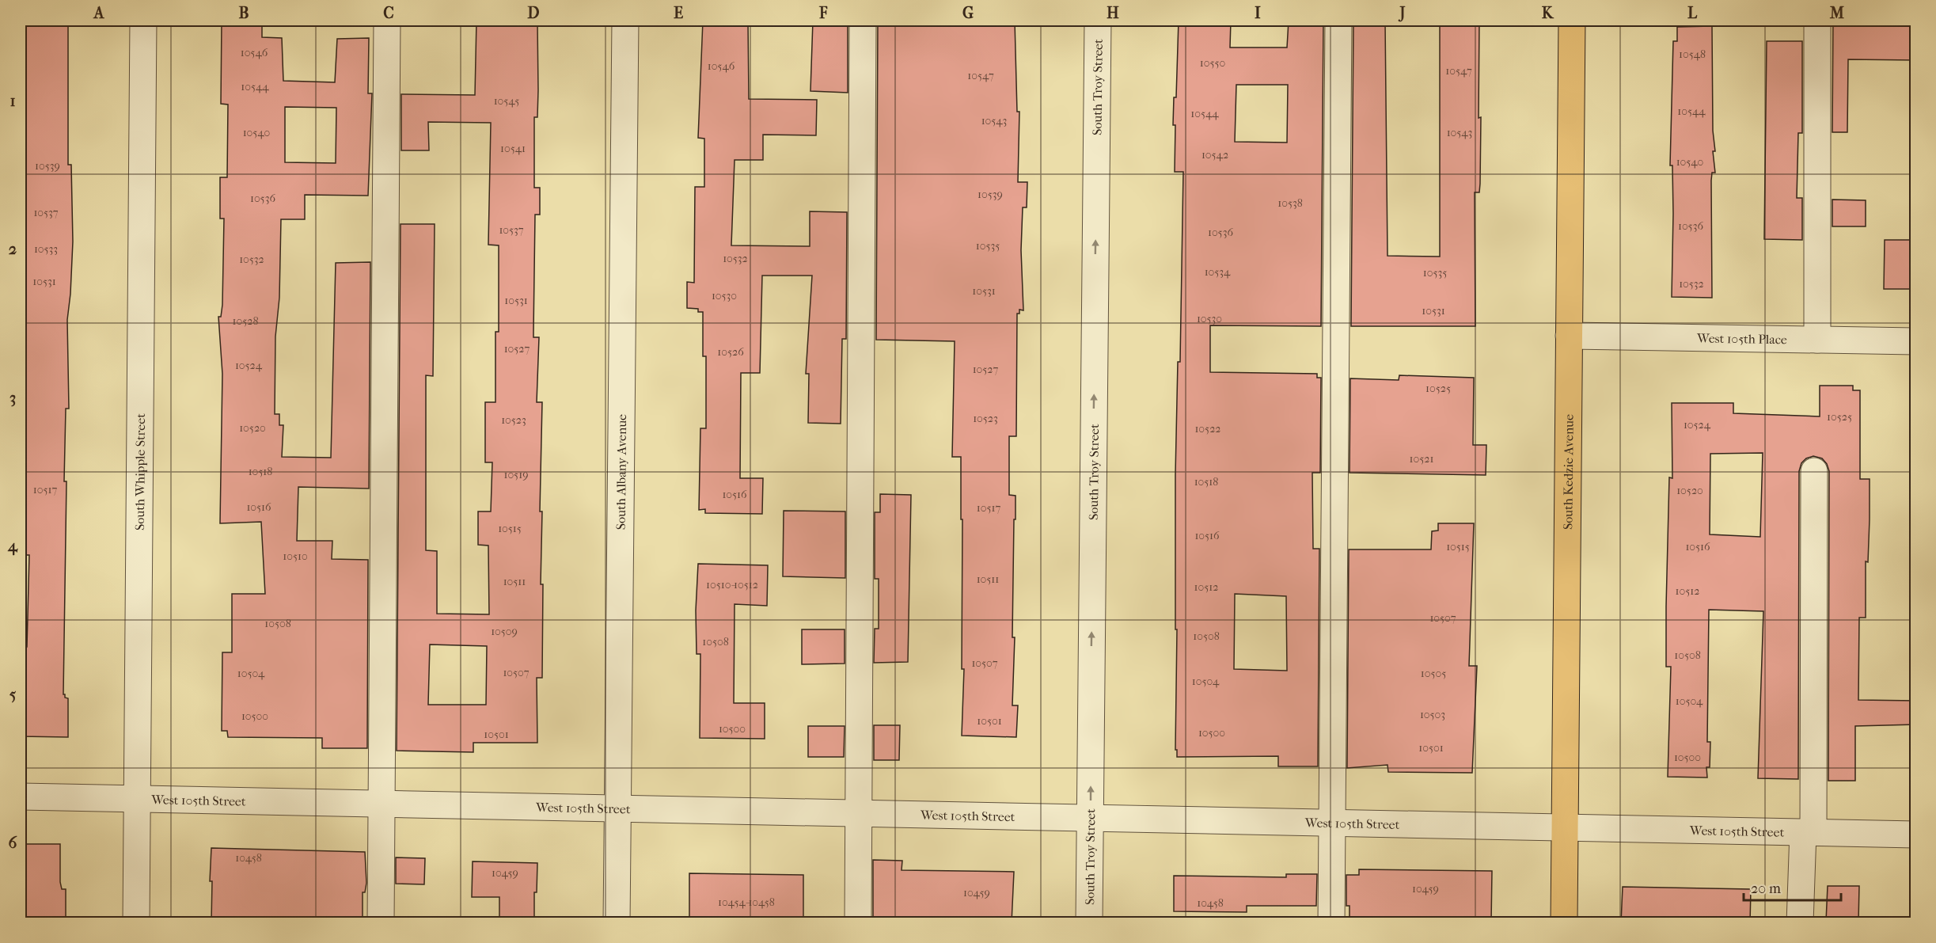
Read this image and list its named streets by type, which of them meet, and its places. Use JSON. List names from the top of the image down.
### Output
{
  "streets": {
    "main road": ["South Kedzie Avenue"],
    "street": [
      "South Troy Street",
      "West 105th Place",
      "South Albany Avenue",
      "South Whipple Street",
      "West 105th Street"
    ]
  },
  "crossings": [
    ["South Troy Street", "West 105th Street"],
    ["West 105th Place", "South Kedzie Avenue"],
    ["South Albany Avenue", "West 105th Street"],
    ["South Kedzie Avenue", "West 105th Street"],
    ["South Whipple Street", "West 105th Street"]
  ],
  "house_numbers": [
    "10546",
    "10548",
    "10550",
    "10546",
    "10547",
    "10547",
    "10544",
    "10545",
    "10544",
    "10544",
    "10543",
    "10540",
    "10543",
    "10541",
    "10542",
    "10540",
    "10539",
    "10539",
    "10536",
    "10538",
    "10537",
    "10536",
    "10537",
    "10536",
    "10535",
    "10533",
    "10532",
    "10532",
    "10534",
    "10535",
    "10531",
    "10532",
    "10531",
    "10530",
    "10531",
    "10531",
    "10530",
    "10528",
    "10527",
    "10526",
    "10524",
    "10527",
    "10525",
    "10525",
    "10523",
    "10523",
    "10524",
    "10520",
    "10522",
    "10521",
    "10518",
    "10519",
    "10518",
    "10517",
    "10520",
    "10516",
    "10516",
    "10517",
    "10515",
    "10516",
    "10515",
    "10516",
    "10510",
    "10511",
    "10511",
    "10510-10512",
    "10512",
    "10512",
    "10507",
    "10508",
    "10509",
    "10508",
    "10508",
    "10508",
    "10507",
    "10507",
    "10504",
    "10505",
    "10504",
    "10504",
    "10503",
    "10500",
    "10501",
    "10500",
    "10500",
    "10501",
    "10501",
    "10500",
    "10458",
    "10459",
    "10459",
    "10459",
    "10454-10458",
    "10458"
  ],
  "scale_bar": "20 m",
  "grid": {
    "columns": [
      "A",
      "B",
      "C",
      "D",
      "E",
      "F",
      "G",
      "H",
      "I",
      "J",
      "K",
      "L",
      "M"
    ],
    "rows": [
      "1",
      "2",
      "3",
      "4",
      "5",
      "6"
    ]
  }
}
